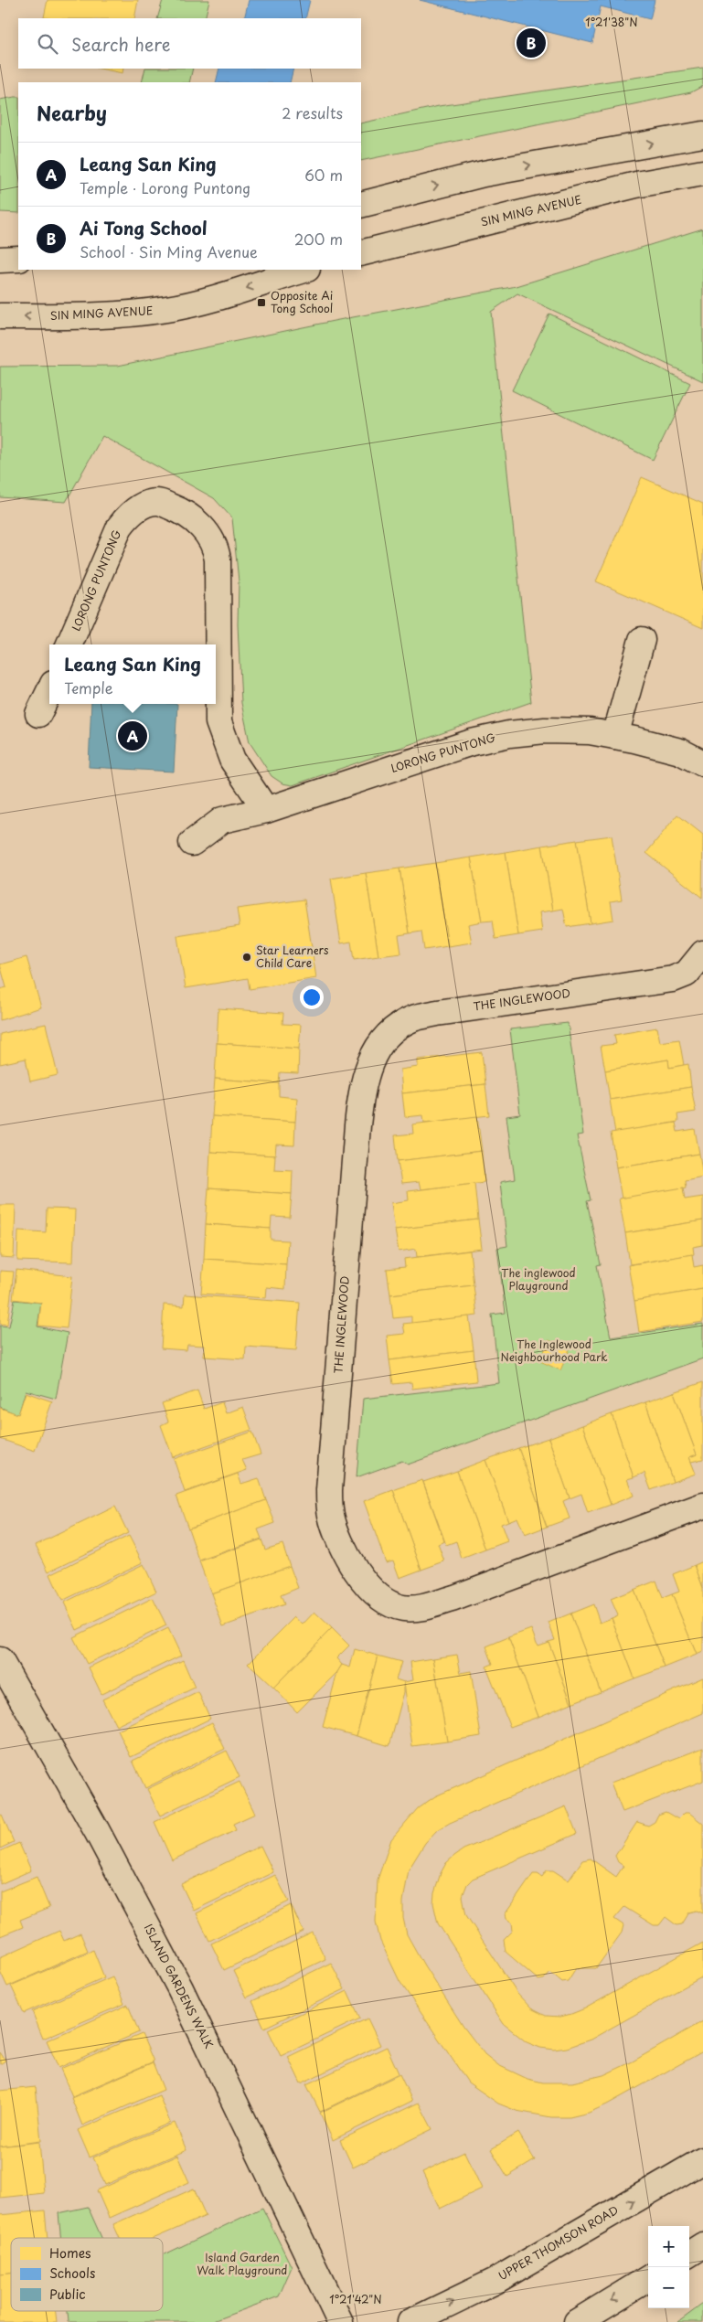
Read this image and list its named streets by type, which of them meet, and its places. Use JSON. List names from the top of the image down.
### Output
{
  "streets": {
    "street": [
      "SIN MING AVENUE",
      "LORONG PUNTONG",
      "THE INGLEWOOD",
      "ISLAND GARDENS WALK",
      "UPPER THOMSON ROAD"
    ]
  },
  "one_way": ["SIN MING AVENUE", "UPPER THOMSON ROAD"],
  "parks": ["The inglewood Playground", "The Inglewood Neighbourhood Park", "Island Garden Walk Playground"],
  "places": {
    "transit": ["Opposite Ai Tong School"],
    "other": ["Star Learners Child Care"]
  },
  "legend": ["Homes", "Schools", "Public"],
  "page": {
    "search": "Search here",
    "pins": ["B", "A"],
    "heading": ["Nearby", "2 results"],
    "list": [
      {
        "mark": "A",
        "name": "Leang San King",
        "note": "Temple · Lorong Puntong",
        "value": "60 m"
      },
      {
        "mark": "B",
        "name": "Ai Tong School",
        "note": "School · Sin Ming Avenue",
        "value": "200 m"
      }
    ],
    "popup": ["Leang San King", "Temple"],
    "map_buttons": ["+", "−"]
  },
  "coordinates": ["1°21'38\"N", "1°21'42\"N"]
}
